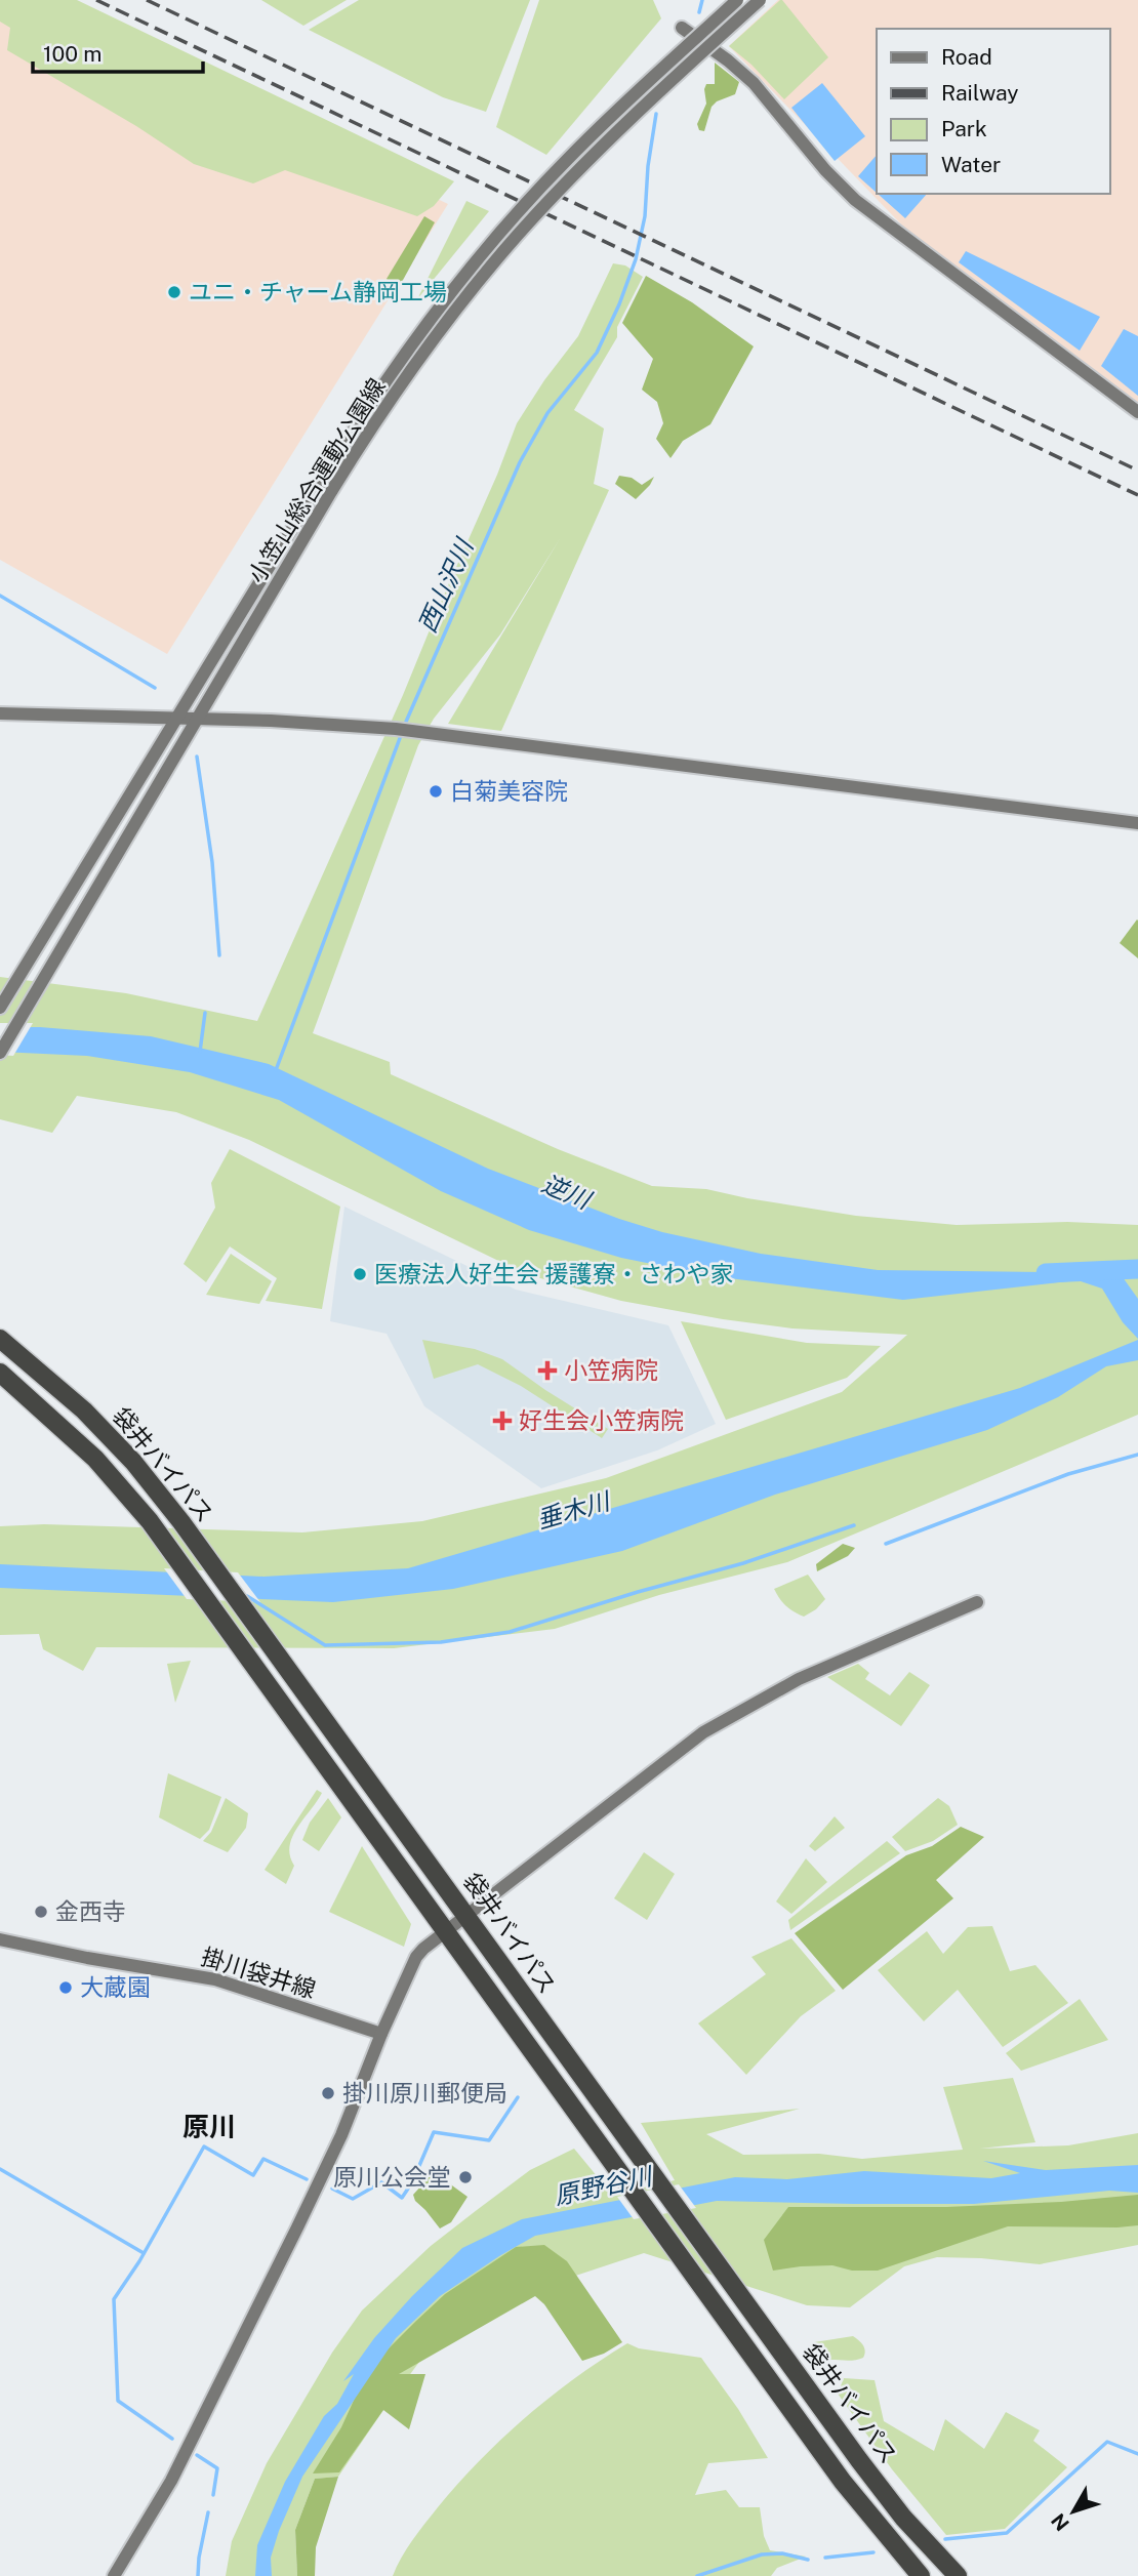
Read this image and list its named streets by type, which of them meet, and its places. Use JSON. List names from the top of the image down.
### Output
{
  "streets": {
    "highway": ["袋井バイパス"],
    "main road": ["小笠山総合運動公園線", "掛川袋井線"]
  },
  "districts": ["原川"],
  "water": [
    "西山沢川",
    "逆川",
    "垂木川",
    "原野谷川"
  ],
  "places": {
    "other": [
      "ユニ・チャーム静岡工場",
      "白菊美容院",
      "医療法人好生会 援護寮・さわや家",
      "金西寺",
      "大蔵園",
      "掛川原川郵便局",
      "原川公会堂"
    ],
    "health": ["小笠病院", "好生会小笠病院"]
  },
  "legend": [
    "Road",
    "Railway",
    "Park",
    "Water"
  ],
  "scale_bar": "100 m",
  "north": "bottom left"
}
